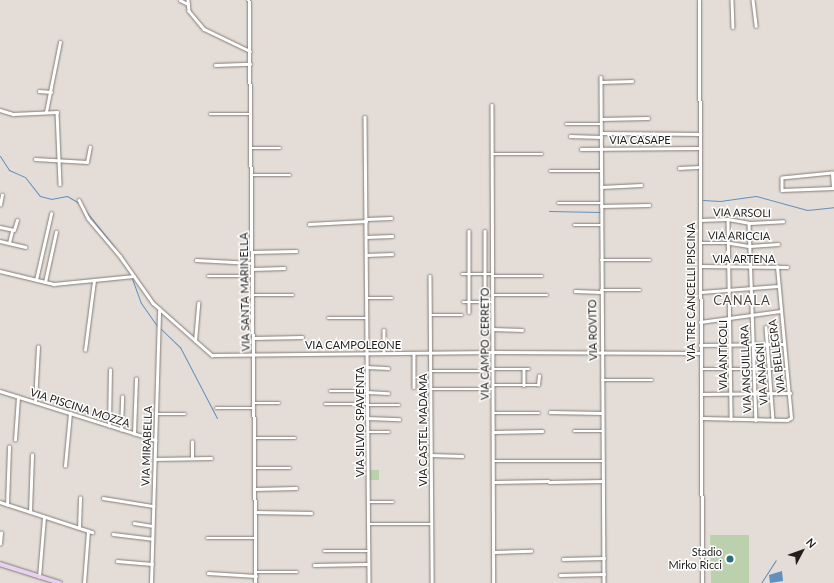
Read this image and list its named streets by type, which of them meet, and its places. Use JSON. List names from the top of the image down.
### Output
{
  "streets": {
    "street": [
      "VIA CASAPE",
      "VIA ARSOLI",
      "VIA ARICCIA",
      "VIA ARTENA",
      "VIA SANTA MARINELLA",
      "VIA TRE CANCELLI PISCINA",
      "VIA ROVITO",
      "VIA CAMPO CERRETO",
      "VIA CAMPOLEONE",
      "VIA ANTICOLI",
      "VIA BELLEGRA",
      "VIA ANGUILLARA",
      "VIA ANAGNI",
      "VIA PISCINA MOZZA",
      "VIA SILVIO SPAVENTA",
      "VIA CASTEL MADAMA",
      "VIA MIRABELLA"
    ]
  },
  "crossings": [
    ["VIA CASAPE", "VIA TRE CANCELLI PISCINA"],
    ["VIA CASAPE", "VIA ROVITO"],
    ["VIA ARSOLI", "VIA TRE CANCELLI PISCINA"],
    ["VIA ARSOLI", "VIA ANTICOLI"],
    ["VIA ARSOLI", "VIA ANGUILLARA"],
    ["VIA ARICCIA", "VIA TRE CANCELLI PISCINA"],
    ["VIA ARICCIA", "VIA ANTICOLI"],
    ["VIA ARICCIA", "VIA ANGUILLARA"],
    ["VIA ARTENA", "VIA TRE CANCELLI PISCINA"],
    ["VIA ARTENA", "VIA ANTICOLI"],
    ["VIA ARTENA", "VIA BELLEGRA"],
    ["VIA ARTENA", "VIA ANGUILLARA"],
    ["VIA SANTA MARINELLA", "VIA CAMPOLEONE"],
    ["VIA TRE CANCELLI PISCINA", "VIA CAMPOLEONE"],
    ["VIA ROVITO", "VIA CAMPOLEONE"],
    ["VIA CAMPO CERRETO", "VIA CAMPOLEONE"],
    ["VIA CAMPOLEONE", "VIA SILVIO SPAVENTA"],
    ["VIA CAMPOLEONE", "VIA CASTEL MADAMA"],
    ["VIA CAMPOLEONE", "VIA MIRABELLA"],
    ["VIA BELLEGRA", "VIA ANAGNI"],
    ["VIA PISCINA MOZZA", "VIA MIRABELLA"]
  ],
  "districts": ["CANALA"],
  "places": ["Stadio Mirko Ricci"],
  "north": "top right"
}
